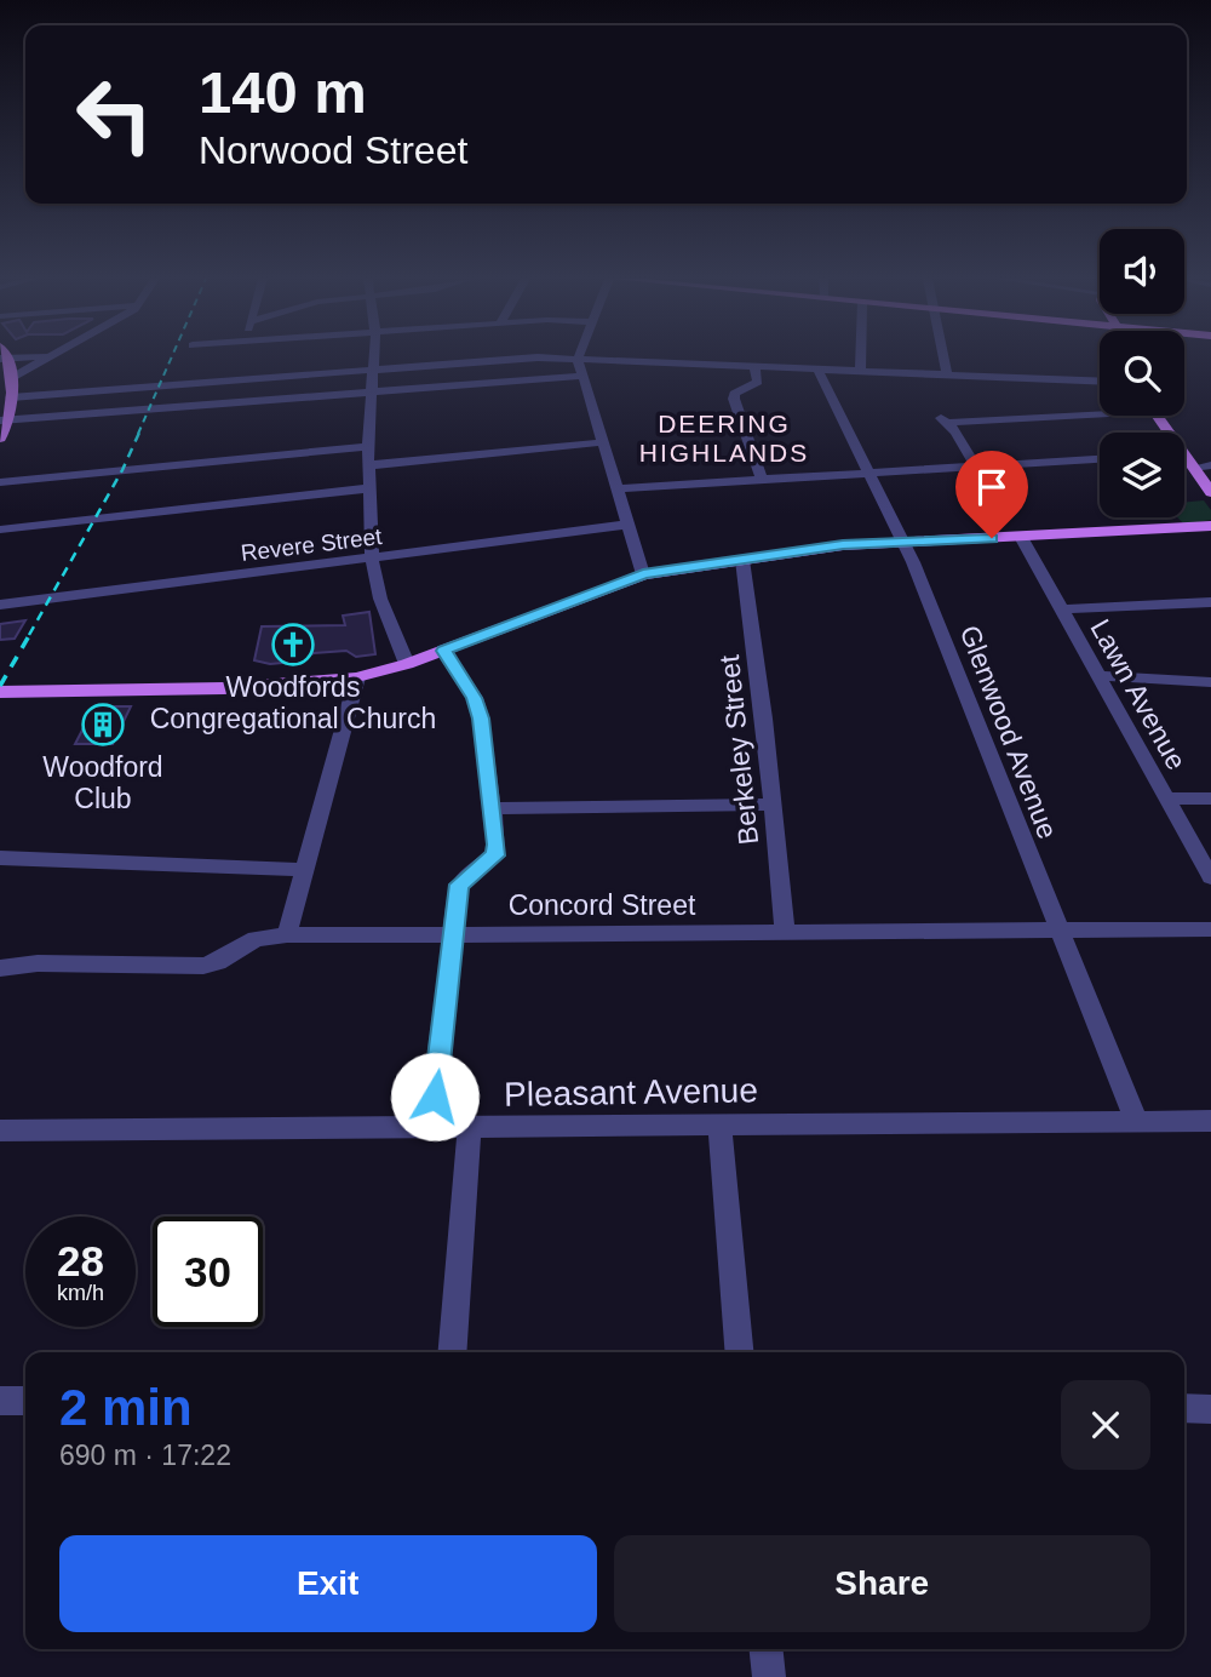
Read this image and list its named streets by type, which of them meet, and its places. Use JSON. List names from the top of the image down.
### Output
{
  "streets": {
    "street": [
      "Revere Street",
      "Lawn Avenue",
      "Glenwood Avenue",
      "Berkeley Street",
      "Concord Street",
      "Pleasant Avenue"
    ]
  },
  "crossings": [
    ["Glenwood Avenue", "Concord Street"],
    ["Glenwood Avenue", "Pleasant Avenue"],
    ["Berkeley Street", "Concord Street"]
  ],
  "districts": ["DEERING HIGHLANDS"],
  "places": {
    "church": ["Woodfords Congregational Church"],
    "building": ["Woodford Club"]
  },
  "page": {
    "turn": ["140 m", "Norwood Street"],
    "speed": "28 km/h",
    "limit": "30",
    "heading": ["2 min", "690 m · 17:22"],
    "buttons": ["Exit", "Share"]
  }
}
